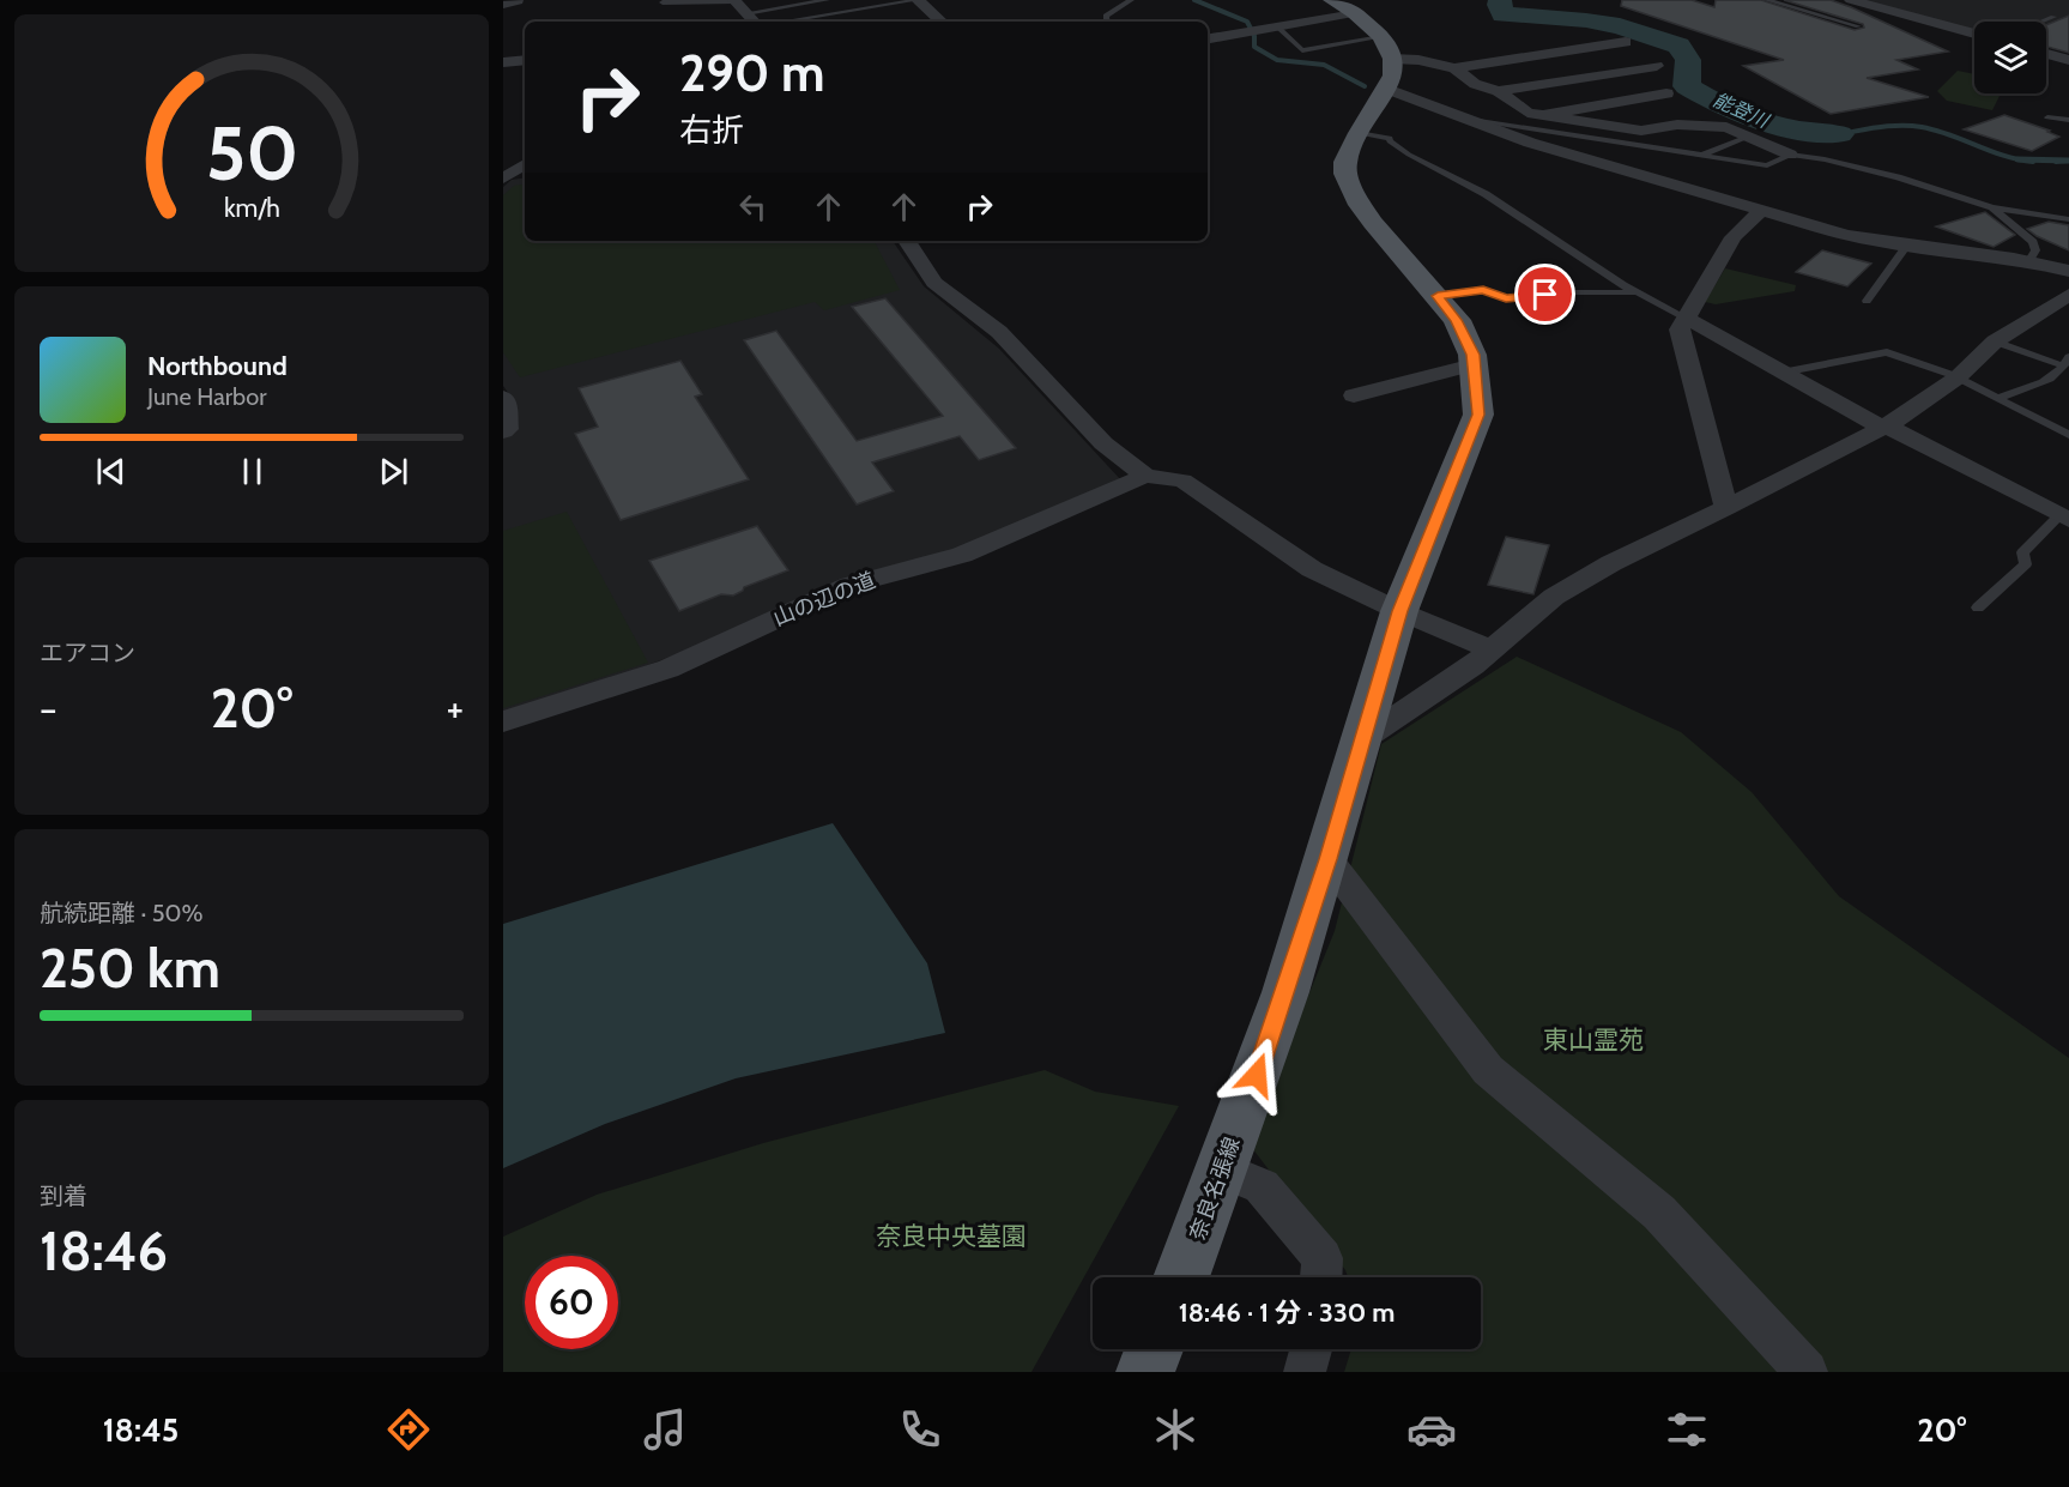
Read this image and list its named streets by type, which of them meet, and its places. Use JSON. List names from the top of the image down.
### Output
{
  "streets": {
    "main road": ["奈良名張線"],
    "street": ["山の辺の道"]
  },
  "water": ["能登川"],
  "parks": ["東山霊苑", "奈良中央墓園"],
  "page": {
    "turn": ["290 m", "右折"],
    "song": ["Northbound", "June Harbor"],
    "tile": [
      "エアコン",
      ["航続距離 · 50%", "250 km"],
      ["到着", "18:46"]
    ],
    "heat": ["−", "20°", "+"],
    "limit": "60",
    "trip": "18:46 · 1 分 · 330 m",
    "tabs": ["18:45", "20°"],
    "gauge": ["50", "km/h"]
  }
}
